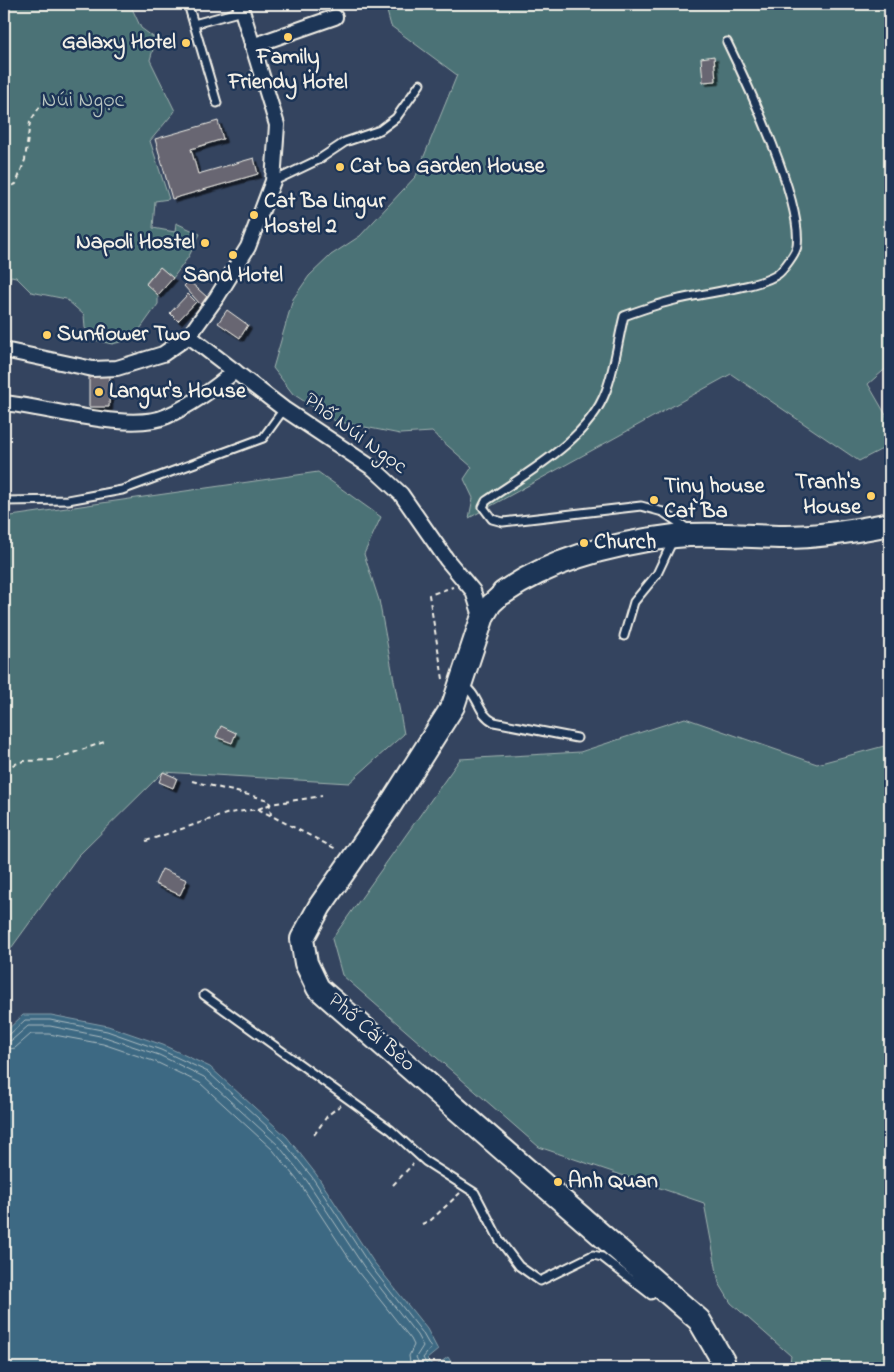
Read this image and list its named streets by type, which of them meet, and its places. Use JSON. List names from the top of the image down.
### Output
{
  "streets": {
    "main road": ["Phố Cái Bèo"],
    "street": ["Phố Núi Ngọc"]
  },
  "parks": ["Núi Ngọc"],
  "places": [
    "Family Friendy Hotel",
    "Galaxy Hotel",
    "Cat ba Garden House",
    "Cat Ba Lingur Hostel 2",
    "Napoli Hostel",
    "Sand Hotel",
    "Sunflower Two",
    "Langur's House",
    "Tranh's House",
    "Tiny house Cat Ba",
    "Church",
    "Anh Quan"
  ]
}
